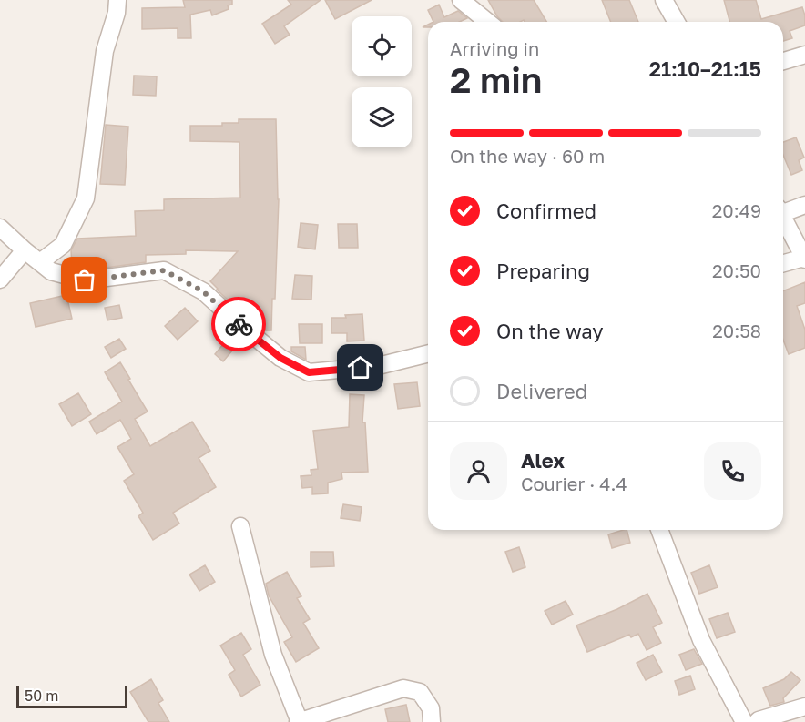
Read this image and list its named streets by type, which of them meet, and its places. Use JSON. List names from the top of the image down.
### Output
{
  "scale_bar": "50 m",
  "page": {
    "heading": ["2 min", "Arriving in", "21:10–21:15"],
    "panel": ["Alex", "Courier · 4.4"],
    "bar": "On the way · 60 m",
    "list": [
      ["Confirmed", "20:49"],
      ["Preparing", "20:50"],
      ["On the way", "20:58"],
      "Delivered"
    ],
    "scale": "50 m"
  }
}
